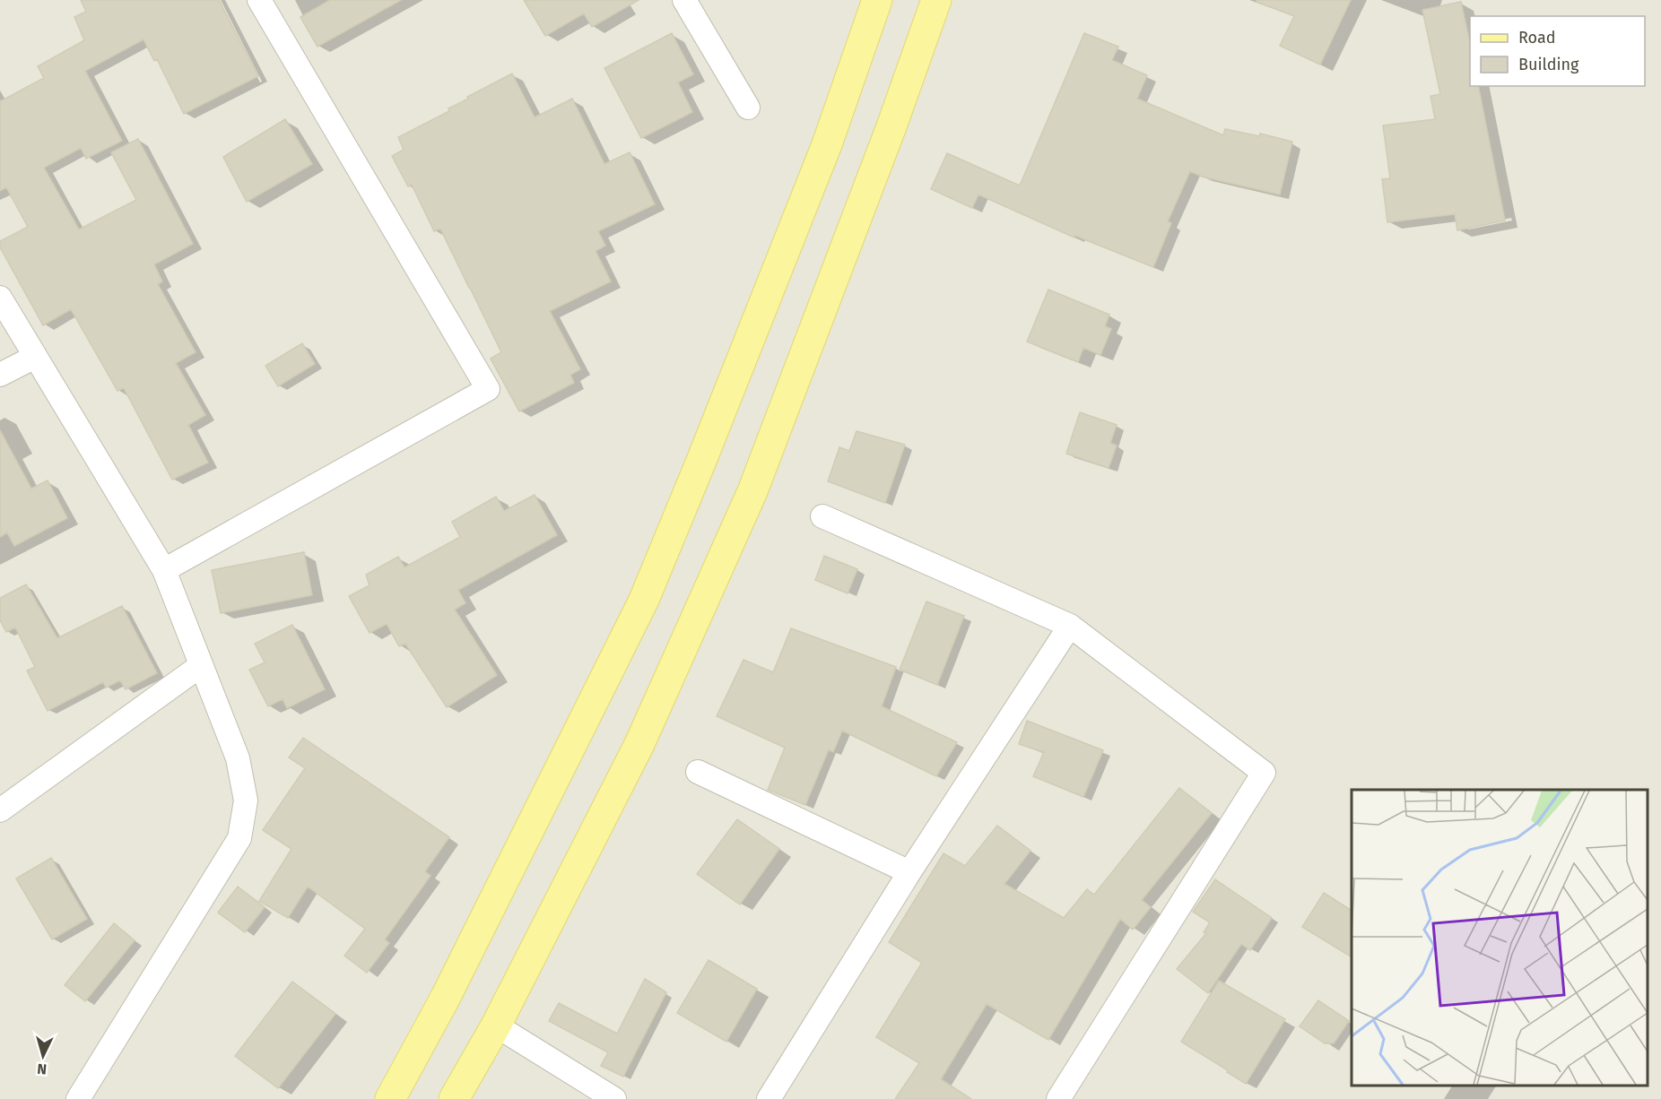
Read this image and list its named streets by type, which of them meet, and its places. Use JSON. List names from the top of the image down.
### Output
{
  "legend": ["Road", "Building"],
  "north": "bottom"
}
